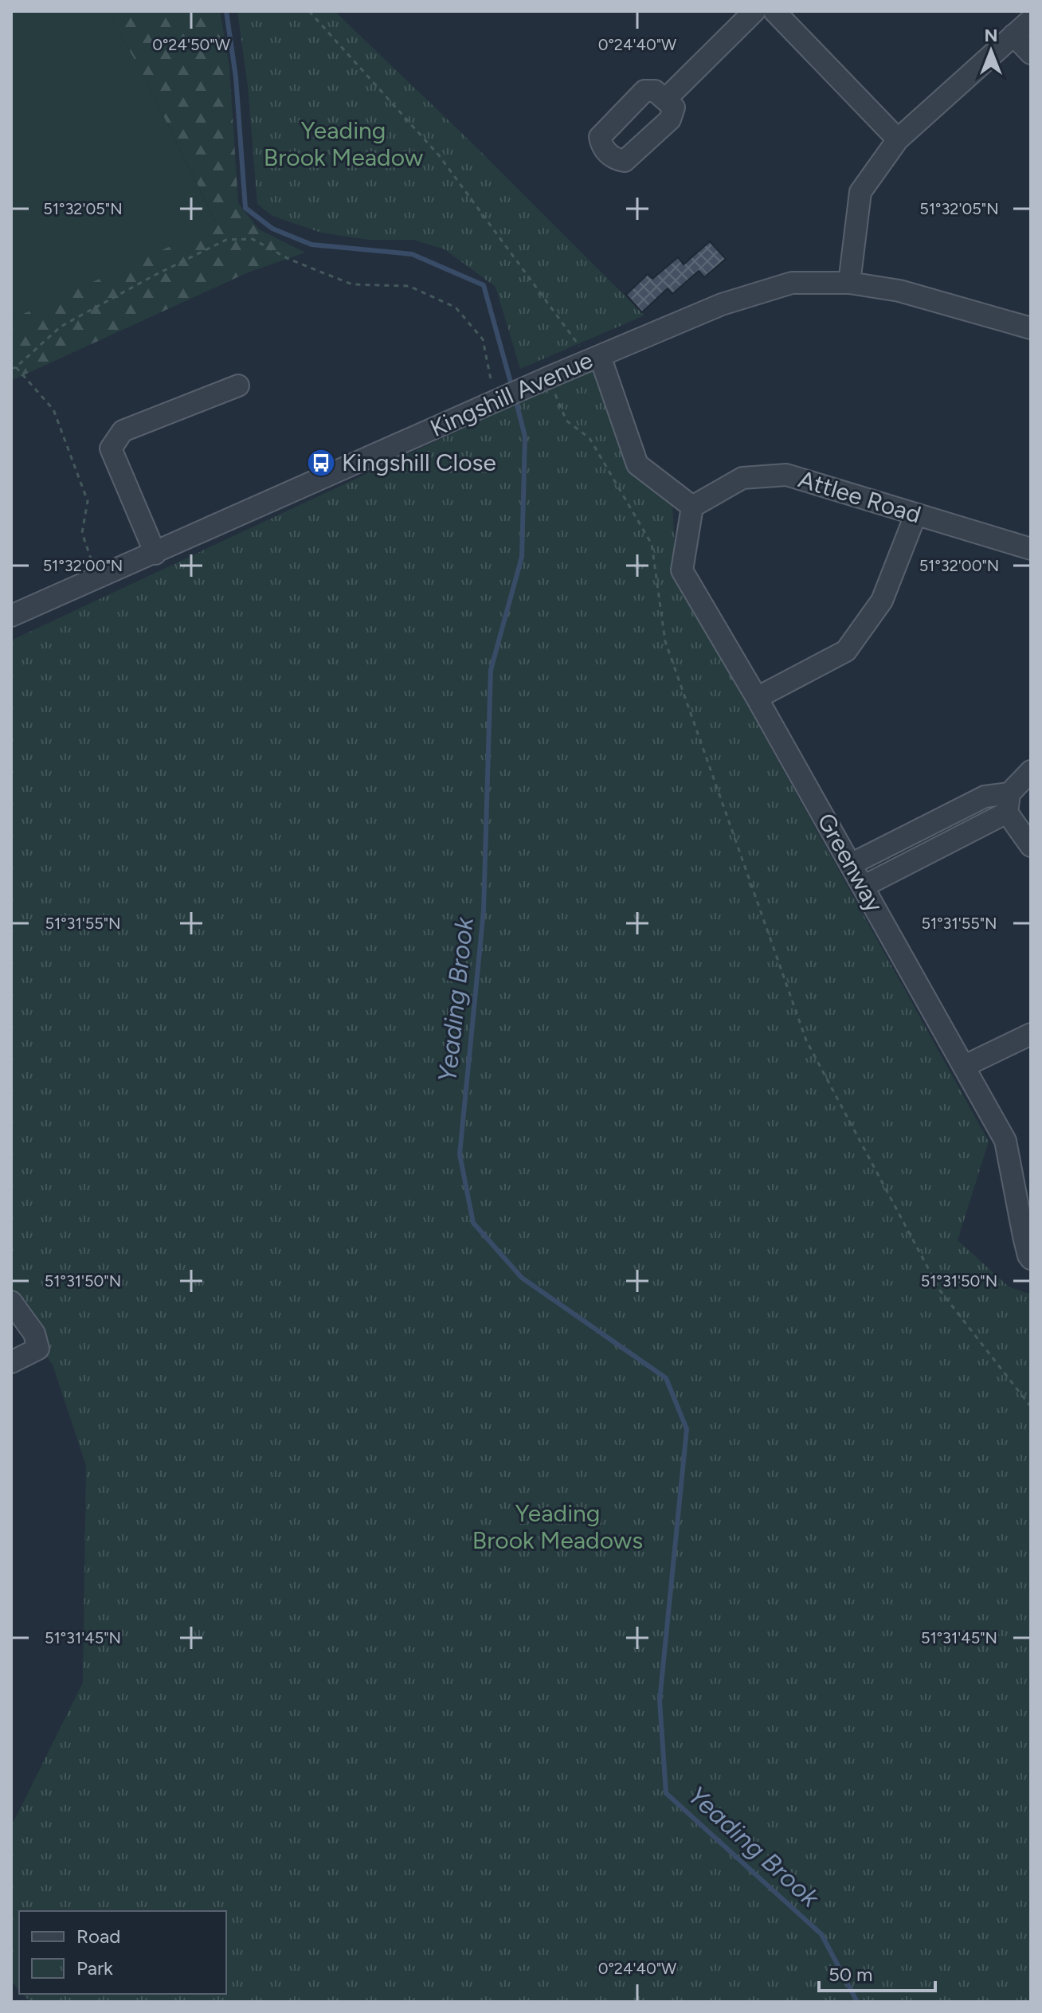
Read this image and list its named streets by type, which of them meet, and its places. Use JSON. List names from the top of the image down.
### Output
{
  "streets": {
    "street": ["Kingshill Avenue", "Attlee Road", "Greenway"]
  },
  "crossings": [
    ["Attlee Road", "Greenway"]
  ],
  "water": ["Yeading Brook"],
  "parks": ["Yeading Brook Meadow", "Yeading Brook Meadows"],
  "places": {
    "bus stop": ["Kingshill Close"]
  },
  "legend": ["Road", "Park"],
  "scale_bar": "50 m",
  "north": "top",
  "coordinates": [
    "0°24'50\"W",
    "0°24'40\"W",
    "51°32'05\"N",
    "51°32'00\"N",
    "51°31'55\"N",
    "51°31'50\"N",
    "51°31'45\"N"
  ]
}
